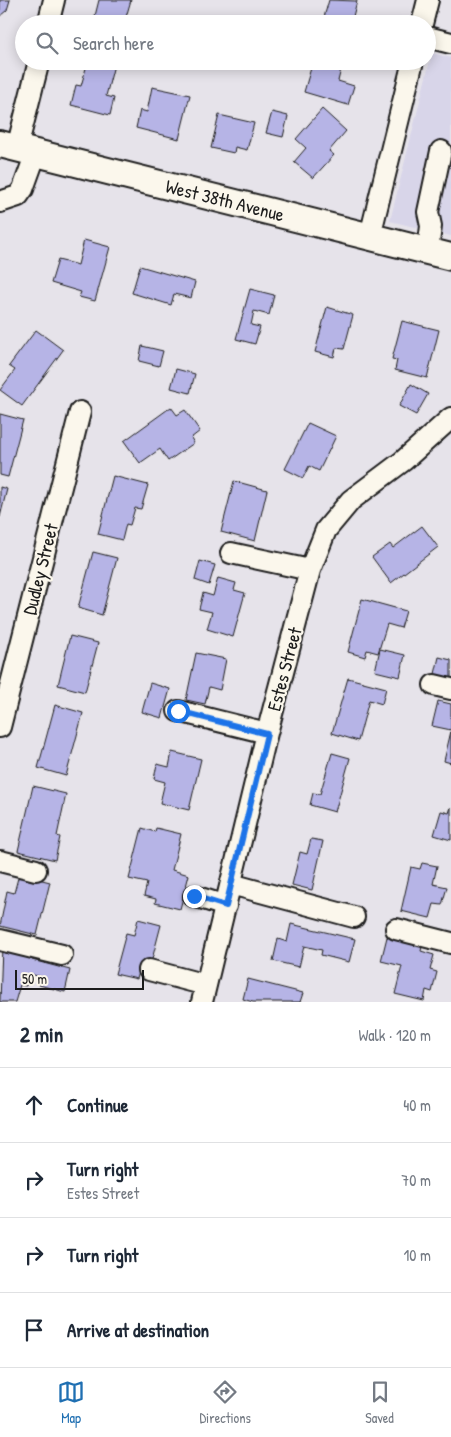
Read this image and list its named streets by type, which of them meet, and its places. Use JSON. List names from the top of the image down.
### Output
{
  "streets": {
    "main road": ["West 38th Avenue"],
    "street": ["Dudley Street", "Estes Street"]
  },
  "scale_bar": "50 m",
  "page": {
    "search": "Search here",
    "scale": "50 m",
    "heading": ["2 min", "Walk · 120 m"],
    "list": [
      ["Continue", "40 m"],
      ["Turn right", "Estes Street", "70 m"],
      ["Turn right", "10 m"],
      "Arrive at destination"
    ],
    "nav": ["Map", "Directions", "Saved"]
  }
}
